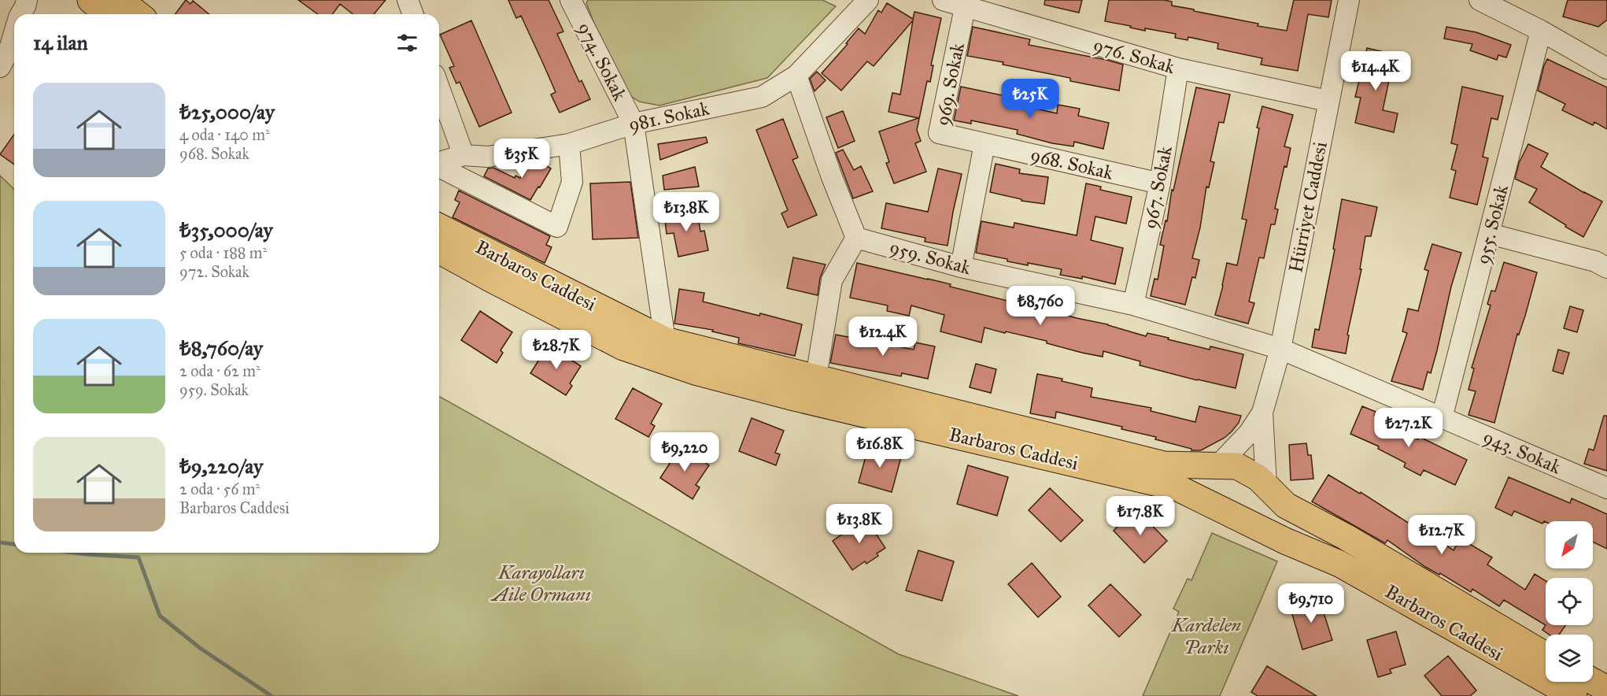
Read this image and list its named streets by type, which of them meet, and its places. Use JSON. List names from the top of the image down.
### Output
{
  "streets": {
    "main road": ["Hürriyet Caddesi", "Barbaros Caddesi"],
    "street": [
      "976. Sokak",
      "974. Sokak",
      "969. Sokak",
      "981. Sokak",
      "968. Sokak",
      "967. Sokak",
      "955. Sokak",
      "959. Sokak",
      "943. Sokak"
    ]
  },
  "crossings": [
    ["976. Sokak", "969. Sokak"],
    ["976. Sokak", "967. Sokak"],
    ["976. Sokak", "Hürriyet Caddesi"],
    ["974. Sokak", "981. Sokak"],
    ["974. Sokak", "Barbaros Caddesi"],
    ["969. Sokak", "968. Sokak"],
    ["968. Sokak", "967. Sokak"],
    ["967. Sokak", "959. Sokak"],
    ["Hürriyet Caddesi", "959. Sokak"],
    ["Hürriyet Caddesi", "Barbaros Caddesi"],
    ["Hürriyet Caddesi", "943. Sokak"],
    ["955. Sokak", "943. Sokak"],
    ["959. Sokak", "943. Sokak"]
  ],
  "parks": ["Karayolları Aile Ormanı", "Kardelen Parkı"],
  "north": "bottom left",
  "page": {
    "heading": "14 ilan",
    "price": [
      "₺14.4K",
      "₺25K",
      "₺35K",
      "₺13.8K",
      "₺8,760",
      "₺12.4K",
      "₺28.7K",
      "₺27.2K",
      "₺16.8K",
      "₺9,220",
      "₺17.8K",
      "₺13.8K",
      "₺12.7K",
      "₺9,710"
    ],
    "list": [
      {
        "name": "₺25,000/ay",
        "note": "4 oda · 140 m² · 968. Sokak"
      },
      {
        "name": "₺35,000/ay",
        "note": "5 oda · 188 m² · 972. Sokak"
      },
      {
        "name": "₺8,760/ay",
        "note": "2 oda · 62 m² · 959. Sokak"
      },
      {
        "name": "₺9,220/ay",
        "note": "2 oda · 56 m² · Barbaros Caddesi"
      }
    ]
  }
}
